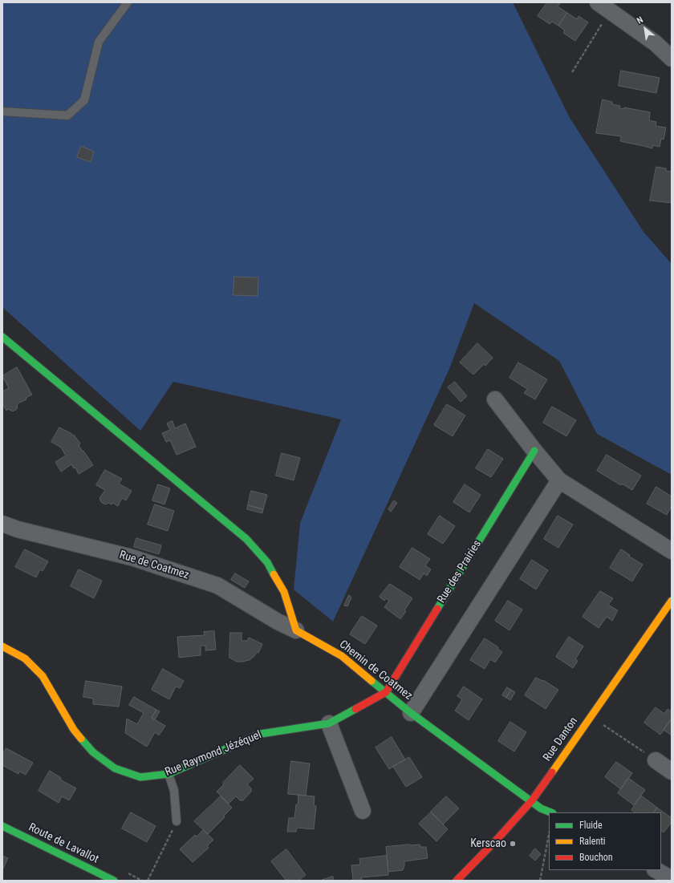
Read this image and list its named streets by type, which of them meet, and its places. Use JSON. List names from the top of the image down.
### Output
{
  "streets": {
    "street": [
      "Rue de Coatmez",
      "Rue des Prairies",
      "Chemin de Coatmez",
      "Rue Danton",
      "Rue Raymond Jézéquel",
      "Route de Lavallot"
    ]
  },
  "crossings": [
    ["Rue de Coatmez", "Chemin de Coatmez"],
    ["Rue des Prairies", "Chemin de Coatmez"],
    ["Rue des Prairies", "Rue Raymond Jézéquel"],
    ["Chemin de Coatmez", "Rue Danton"],
    ["Chemin de Coatmez", "Rue Raymond Jézéquel"]
  ],
  "places": ["Kerscao"],
  "legend": ["Fluide", "Ralenti", "Bouchon"],
  "north": "top left"
}
